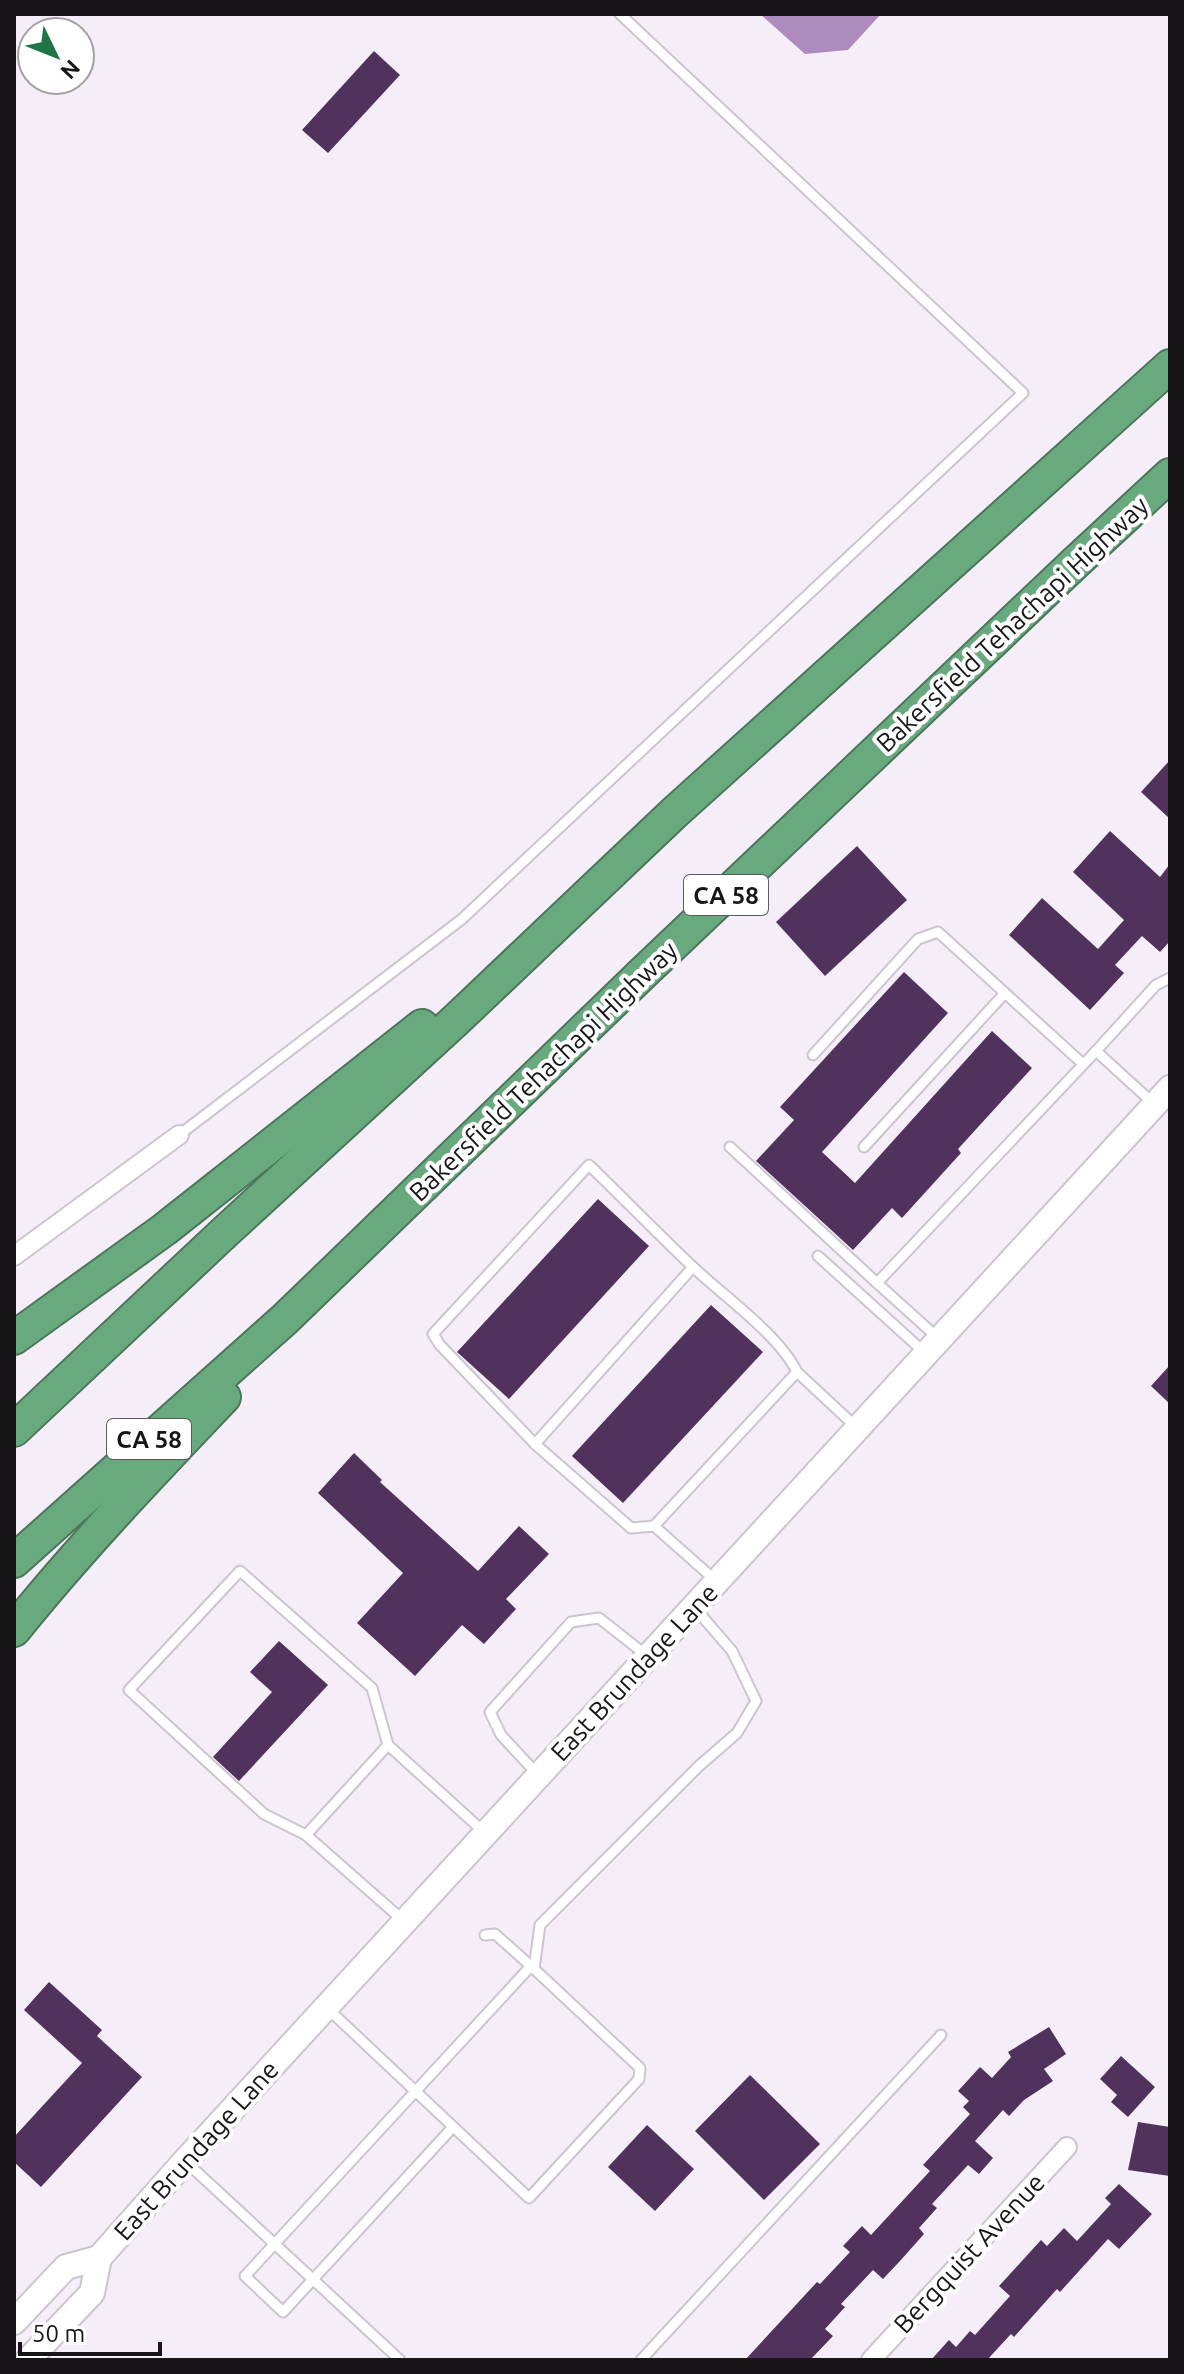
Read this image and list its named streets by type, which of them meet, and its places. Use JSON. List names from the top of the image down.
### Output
{
  "streets": {
    "highway": ["Bakersfield Tehachapi Highway", "CA 58"],
    "main road": ["East Brundage Lane"],
    "street": ["Bergquist Avenue"]
  },
  "scale_bar": "50 m",
  "north": "bottom right"
}
